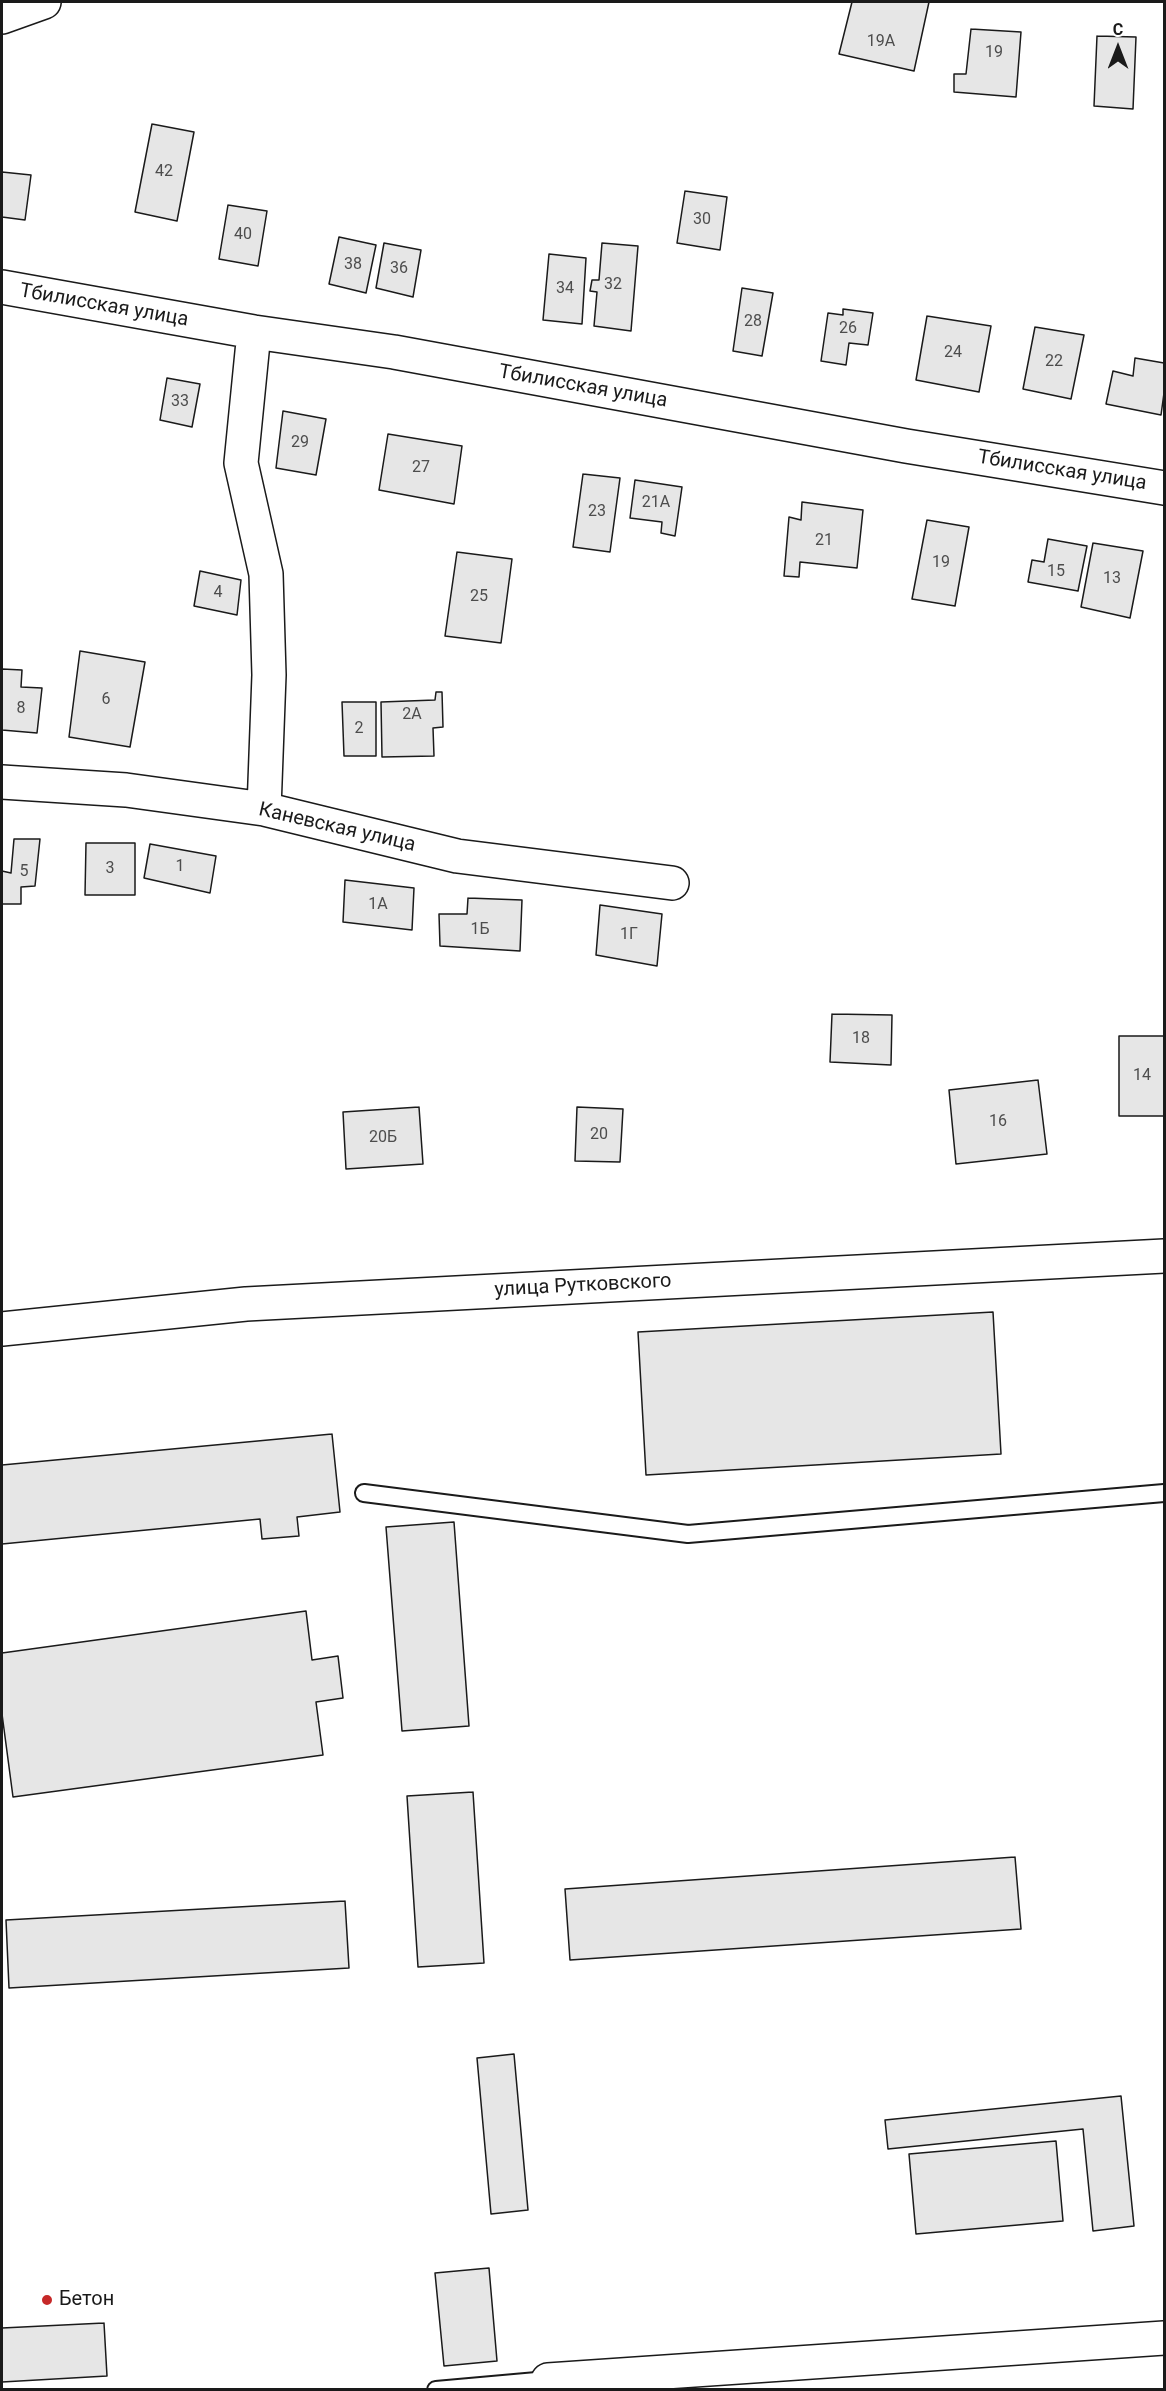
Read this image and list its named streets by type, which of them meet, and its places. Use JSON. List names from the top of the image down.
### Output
{
  "streets": {
    "street": ["Тбилисская улица", "Каневская улица", "улица Рутковского"]
  },
  "places": ["Бетон"],
  "house_numbers": [
    "19А",
    "19",
    "42",
    "30",
    "40",
    "38",
    "36",
    "32",
    "34",
    "28",
    "26",
    "24",
    "22",
    "33",
    "29",
    "27",
    "21А",
    "23",
    "21",
    "19",
    "15",
    "13",
    "4",
    "25",
    "6",
    "8",
    "2А",
    "2",
    "1",
    "3",
    "5",
    "1А",
    "1Б",
    "1Г",
    "18",
    "14",
    "16",
    "20",
    "20Б"
  ],
  "north": "top"
}
